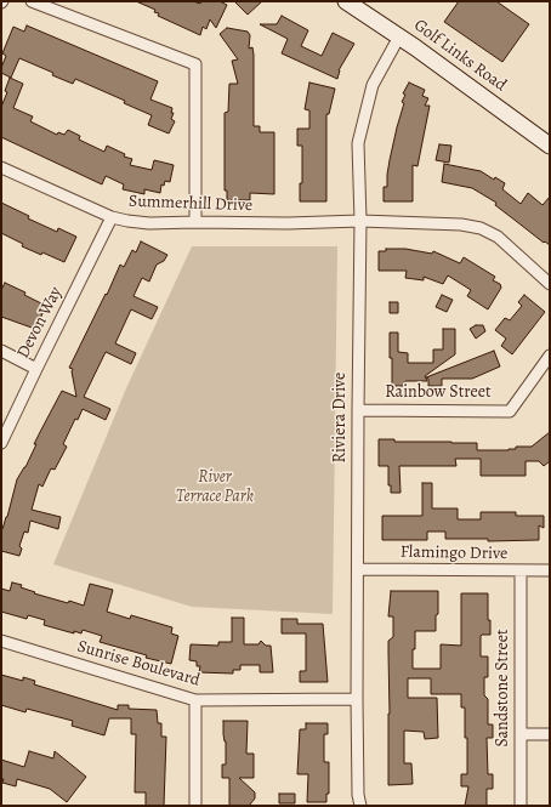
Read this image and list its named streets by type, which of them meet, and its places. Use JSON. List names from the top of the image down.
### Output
{
  "streets": {
    "main road": ["Golf Links Road"],
    "street": [
      "Summerhill Drive",
      "Devon Way",
      "Rainbow Street",
      "Riviera Drive",
      "Flamingo Drive",
      "Sunrise Boulevard",
      "Sandstone Street"
    ]
  },
  "crossings": [
    ["Golf Links Road", "Riviera Drive"],
    ["Summerhill Drive", "Devon Way"],
    ["Summerhill Drive", "Riviera Drive"],
    ["Rainbow Street", "Riviera Drive"],
    ["Riviera Drive", "Flamingo Drive"],
    ["Riviera Drive", "Sunrise Boulevard"],
    ["Flamingo Drive", "Sandstone Street"]
  ],
  "parks": ["River Terrace Park"]
}
